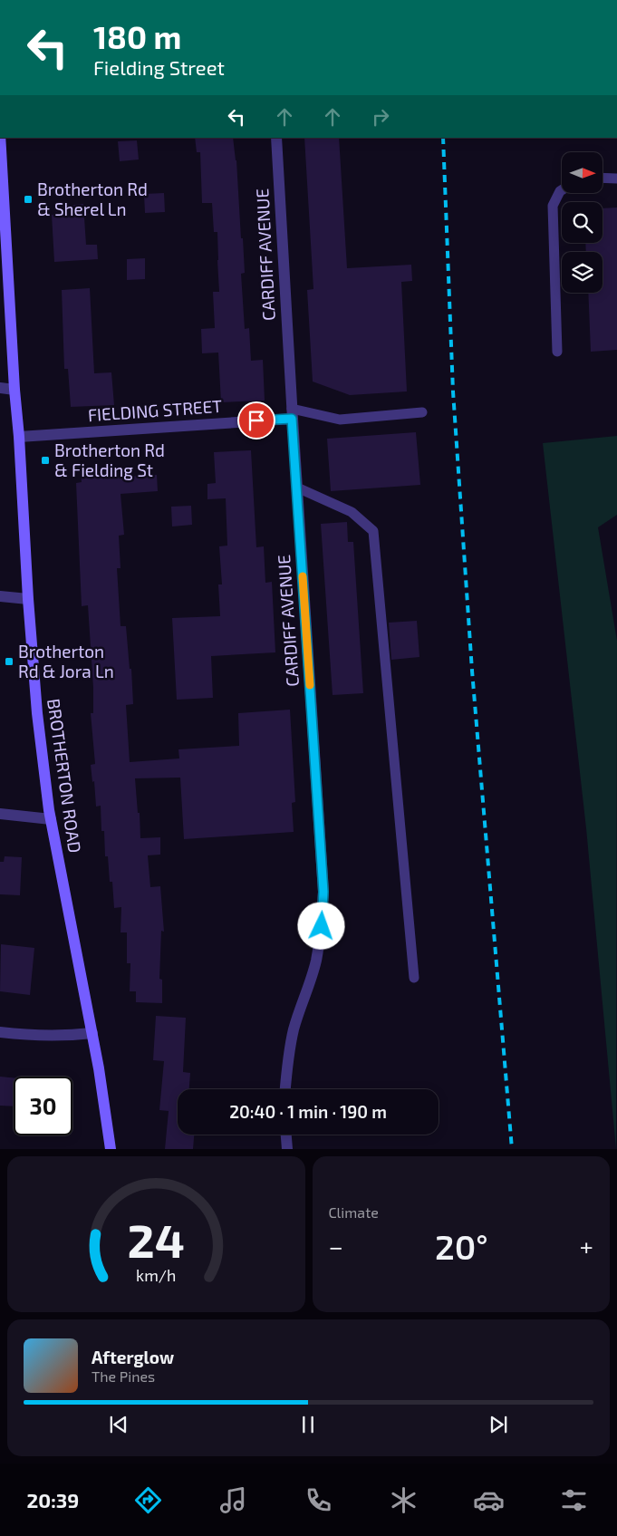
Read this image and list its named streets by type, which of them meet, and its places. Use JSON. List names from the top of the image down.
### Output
{
  "streets": {
    "street": ["CARDIFF AVENUE", "FIELDING STREET", "BROTHERTON ROAD"]
  },
  "crossings": [
    ["CARDIFF AVENUE", "FIELDING STREET"],
    ["FIELDING STREET", "BROTHERTON ROAD"]
  ],
  "places": {
    "transit": ["Brotherton Rd & Sherel Ln", "Brotherton Rd & Fielding St", "Brotherton Rd & Jora Ln"]
  },
  "north": "right",
  "page": {
    "turn": ["180 m", "Fielding Street"],
    "limit": "30",
    "trip": "20:40 · 1 min · 190 m",
    "tile": "Climate",
    "heat": ["−", "20°", "+"],
    "song": ["Afterglow", "The Pines"],
    "tabs": "20:39",
    "gauge": ["24", "km/h"]
  }
}
